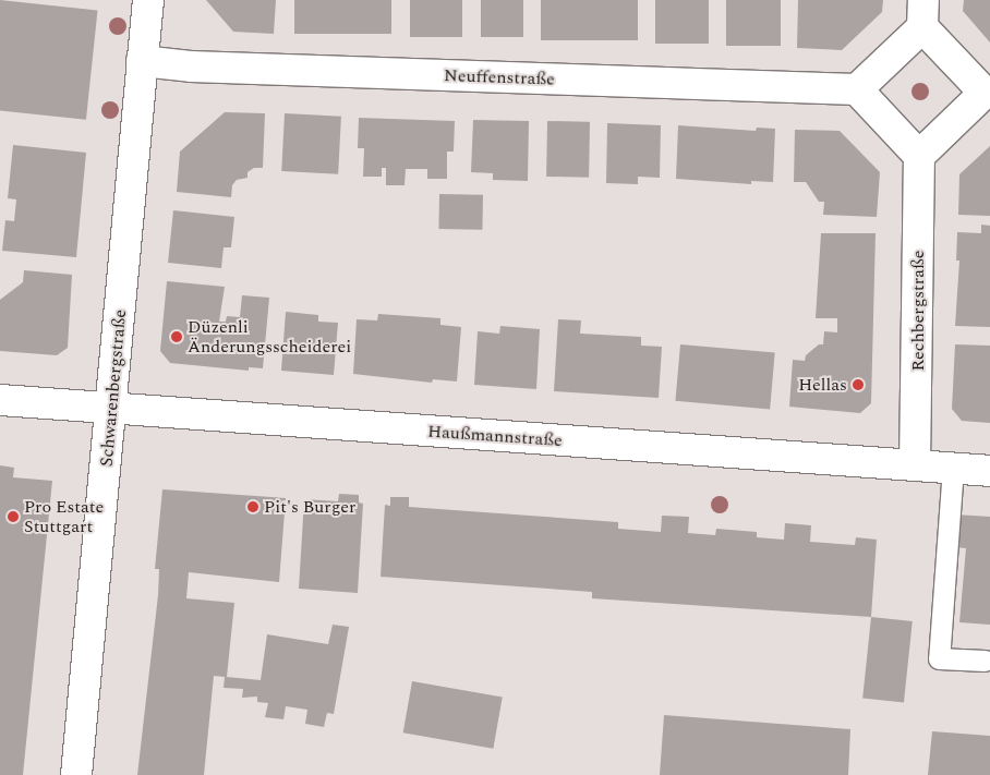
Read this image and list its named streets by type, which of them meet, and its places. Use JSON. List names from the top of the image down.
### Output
{
  "streets": {
    "street": [
      "Neuffenstraße",
      "Rechbergstraße",
      "Schwarenbergstraße",
      "Haußmannstraße"
    ]
  },
  "crossings": [
    ["Neuffenstraße", "Schwarenbergstraße"],
    ["Rechbergstraße", "Haußmannstraße"],
    ["Schwarenbergstraße", "Haußmannstraße"]
  ],
  "places": [
    "Düzenli Änderungsscheiderei",
    "Hellas",
    "Pit's Burger",
    "Pro Estate Stuttgart"
  ]
}
